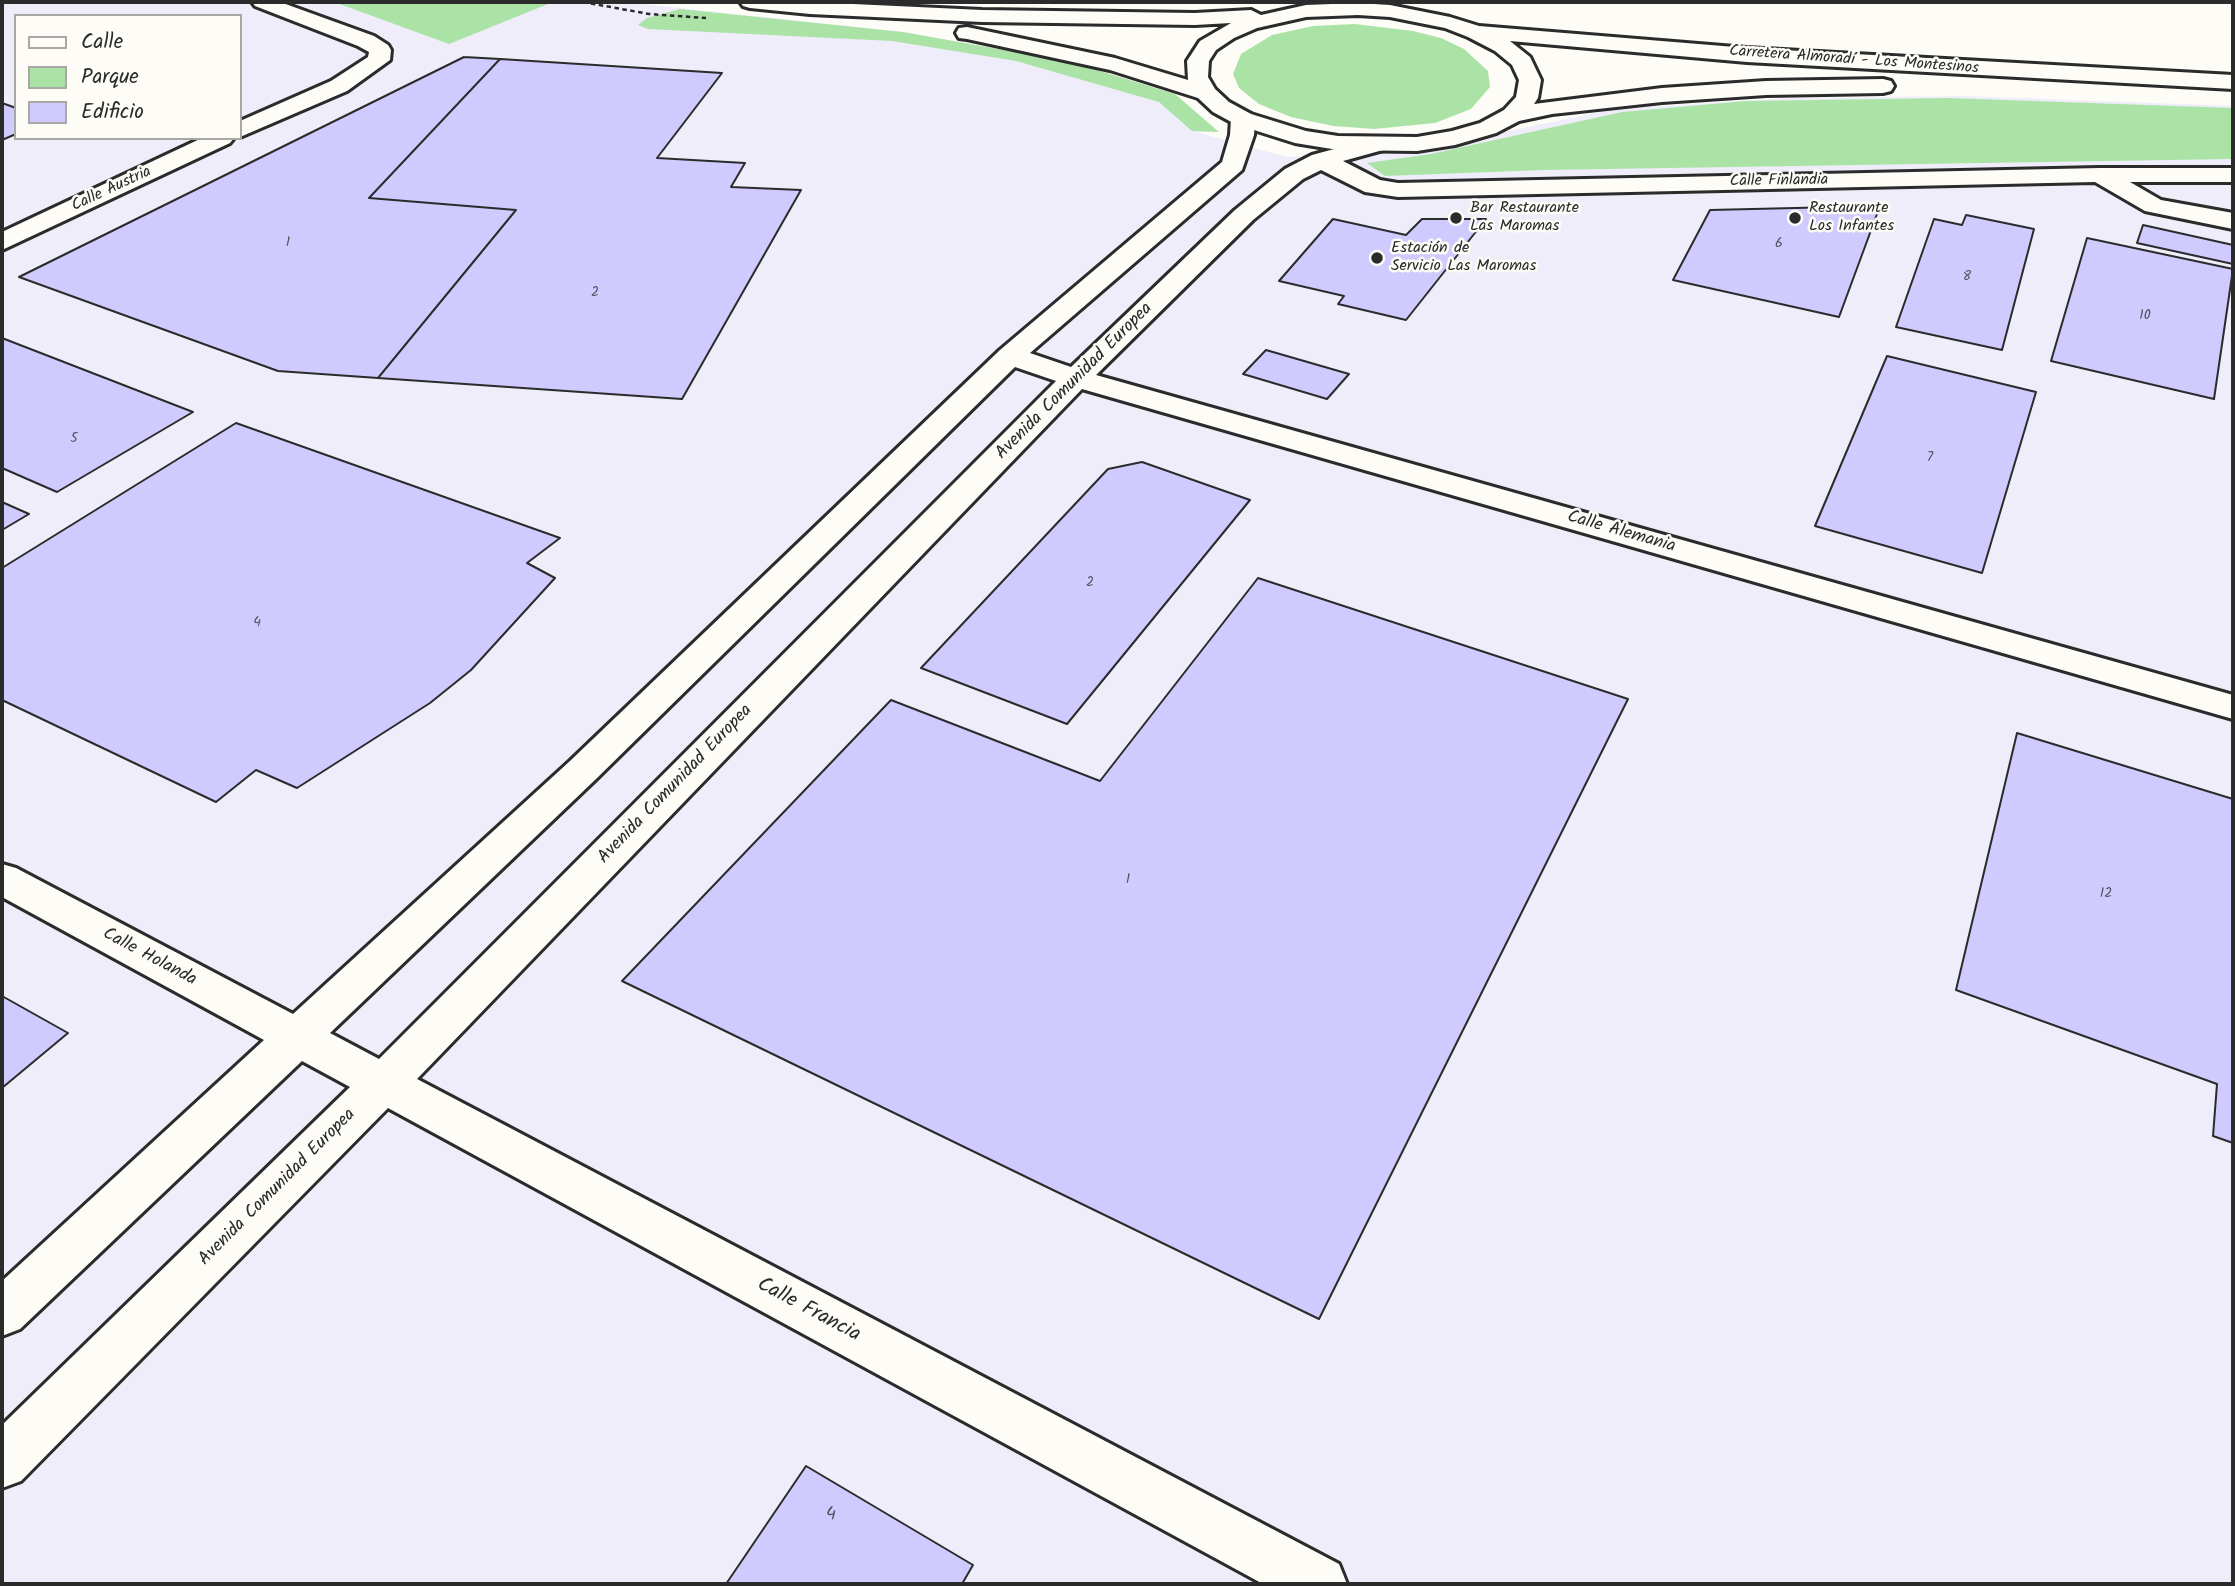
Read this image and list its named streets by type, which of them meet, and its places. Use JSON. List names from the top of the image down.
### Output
{
  "streets": {
    "street": [
      "Carretera Almoradí - Los Montesinos",
      "Calle Finlandia",
      "Calle Austria",
      "Avenida Comunidad Europea",
      "Calle Alemania",
      "Calle Holanda",
      "Calle Francia"
    ]
  },
  "crossings": [
    ["Carretera Almoradí - Los Montesinos", "Avenida Comunidad Europea"],
    ["Calle Finlandia", "Avenida Comunidad Europea"],
    ["Avenida Comunidad Europea", "Calle Alemania"],
    ["Avenida Comunidad Europea", "Calle Francia"],
    ["Calle Holanda", "Calle Francia"]
  ],
  "places": ["Bar Restaurante Las Maromas", "Restaurante Los Infantes", "Estación de Servicio Las Maromas"],
  "house_numbers": [
    "1",
    "6",
    "8",
    "2",
    "10",
    "5",
    "7",
    "2",
    "4",
    "1",
    "12",
    "4"
  ],
  "legend": ["Calle", "Parque", "Edificio"]
}
